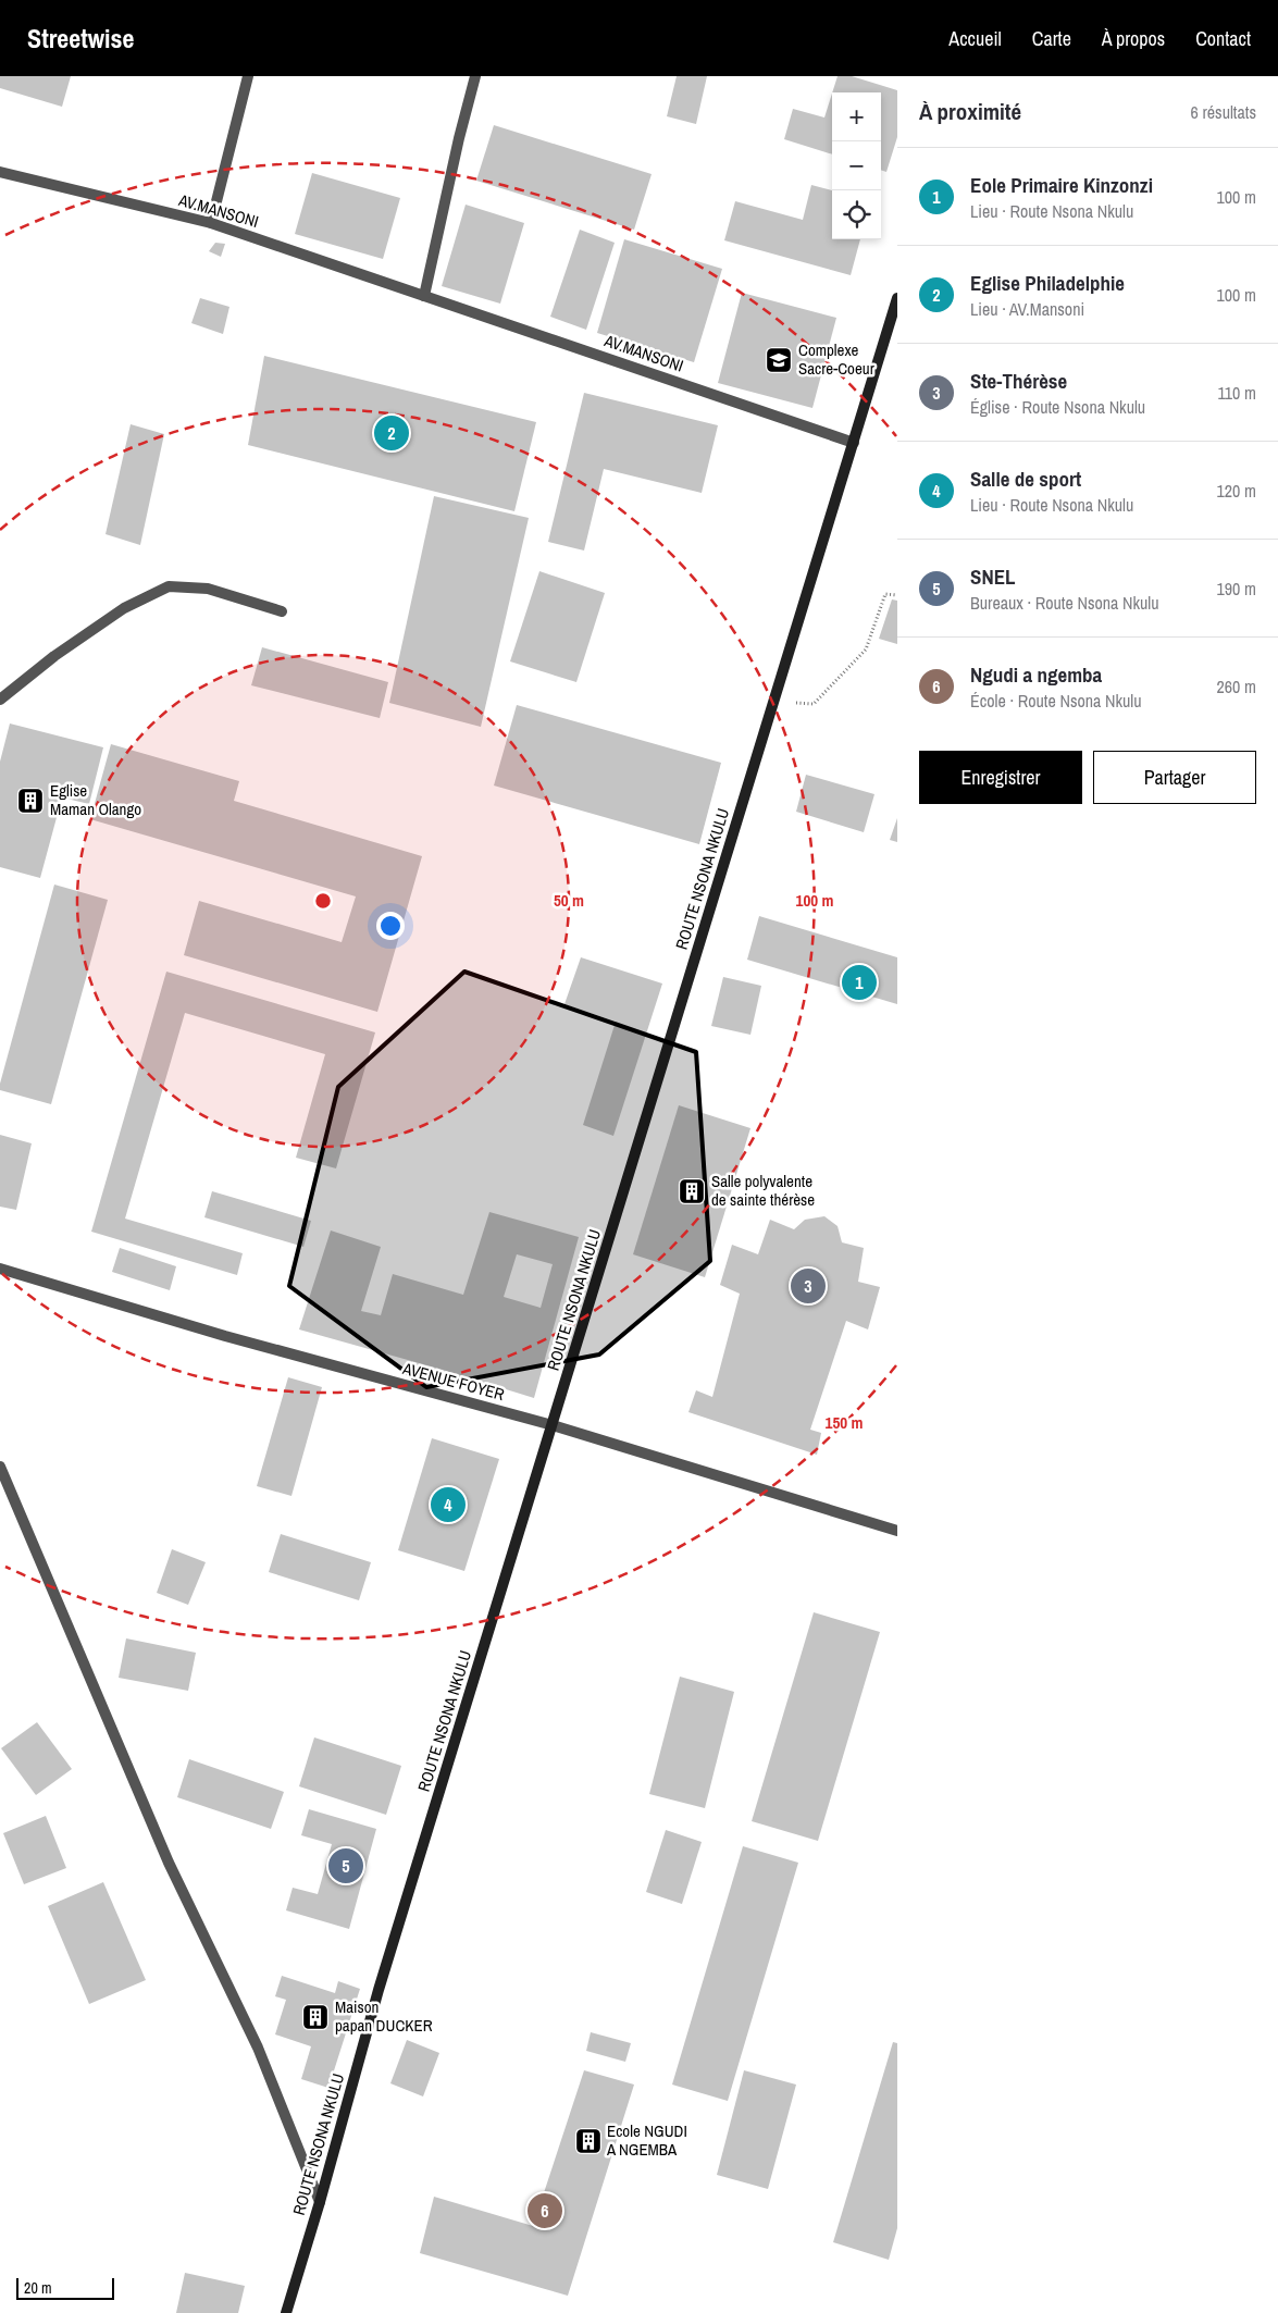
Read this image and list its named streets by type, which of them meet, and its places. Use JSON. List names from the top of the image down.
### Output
{
  "streets": {
    "street": ["AV.MANSONI", "ROUTE NSONA NKULU", "AVENUE FOYER"]
  },
  "crossings": [
    ["AV.MANSONI", "ROUTE NSONA NKULU"],
    ["ROUTE NSONA NKULU", "AVENUE FOYER"]
  ],
  "places": {
    "school or university": ["Complexe Sacre-Coeur"],
    "building": [
      "Eglise Maman Olango",
      "Salle polyvalente de sainte thérèse",
      "Maison papan DUCKER",
      "Ecole NGUDI A NGEMBA"
    ]
  },
  "scale_bar": "20 m",
  "page": {
    "header": "Streetwise",
    "nav": [
      "Accueil",
      "Carte",
      "À propos",
      "Contact"
    ],
    "heading": ["À proximité", "6 résultats"],
    "map_buttons": ["+", "−"],
    "list": [
      {
        "mark": "1",
        "name": "Eole Primaire Kinzonzi",
        "note": "Lieu · Route Nsona Nkulu",
        "value": "100 m"
      },
      {
        "mark": "2",
        "name": "Eglise Philadelphie",
        "note": "Lieu · AV.Mansoni",
        "value": "100 m"
      },
      {
        "mark": "3",
        "name": "Ste-Thérèse",
        "note": "Église · Route Nsona Nkulu",
        "value": "110 m"
      },
      {
        "mark": "4",
        "name": "Salle de sport",
        "note": "Lieu · Route Nsona Nkulu",
        "value": "120 m"
      },
      {
        "mark": "5",
        "name": "SNEL",
        "note": "Bureaux · Route Nsona Nkulu",
        "value": "190 m"
      },
      {
        "mark": "6",
        "name": "Ngudi a ngemba",
        "note": "École · Route Nsona Nkulu",
        "value": "260 m"
      }
    ],
    "pins": [
      "2",
      "1",
      "3",
      "4",
      "5",
      "6"
    ],
    "buttons": ["Enregistrer", "Partager"],
    "scale": "20 m"
  },
  "rings": ["50 m", "100 m", "150 m"]
}
